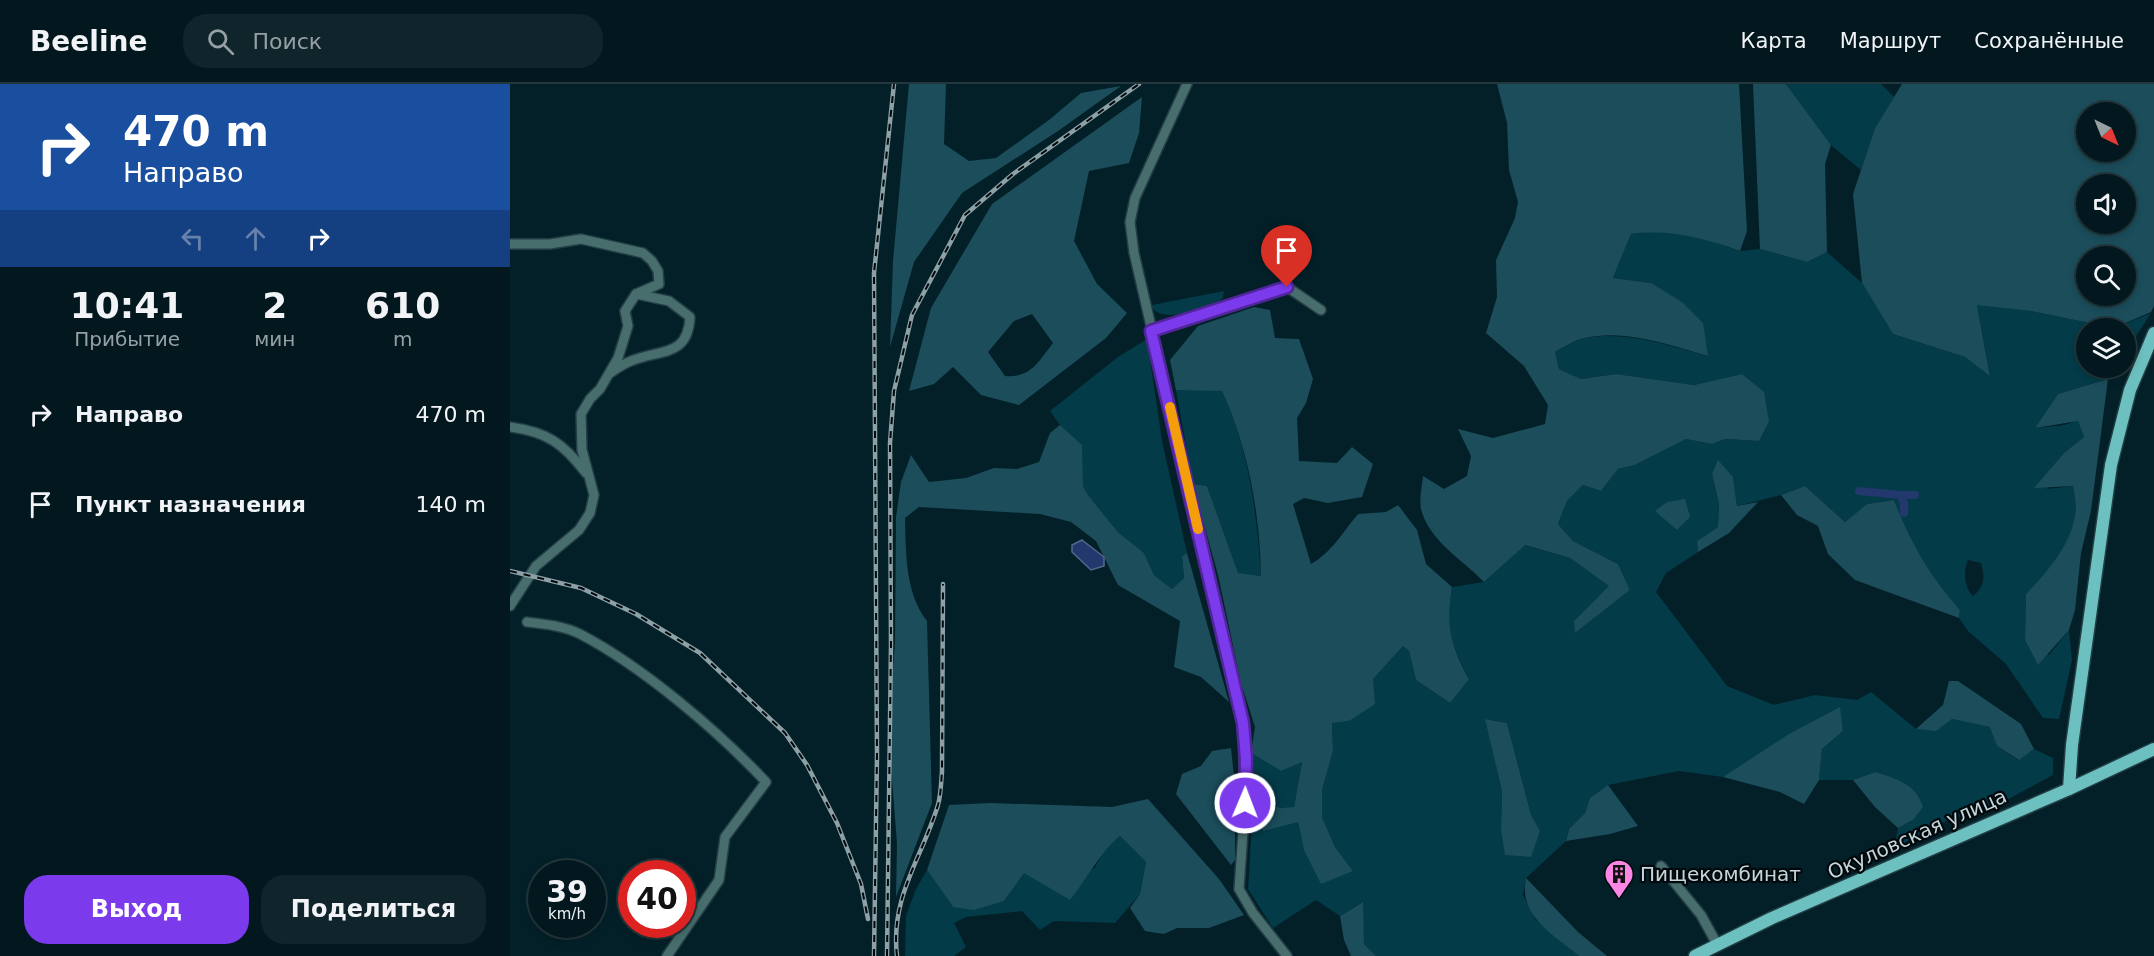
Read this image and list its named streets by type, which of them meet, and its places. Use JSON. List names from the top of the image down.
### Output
{
  "streets": {
    "main road": ["Окуловская улица"]
  },
  "places": {
    "building": ["Пищекомбинат"]
  },
  "north": "bottom right",
  "page": {
    "header": "Beeline",
    "search": "Поиск",
    "nav": ["Карта", "Маршрут", "Сохранённые"],
    "turn": ["470 m", "Направо"],
    "eta": [
      "10:41",
      "Прибытие",
      "2",
      "мин",
      "610",
      "m"
    ],
    "list": [
      {
        "name": "Направо",
        "value": "470 m"
      },
      {
        "name": "Пункт назначения",
        "value": "140 m"
      }
    ],
    "speed": "39 km/h",
    "limit": "40",
    "buttons": ["Выход", "Поделиться"]
  }
}
